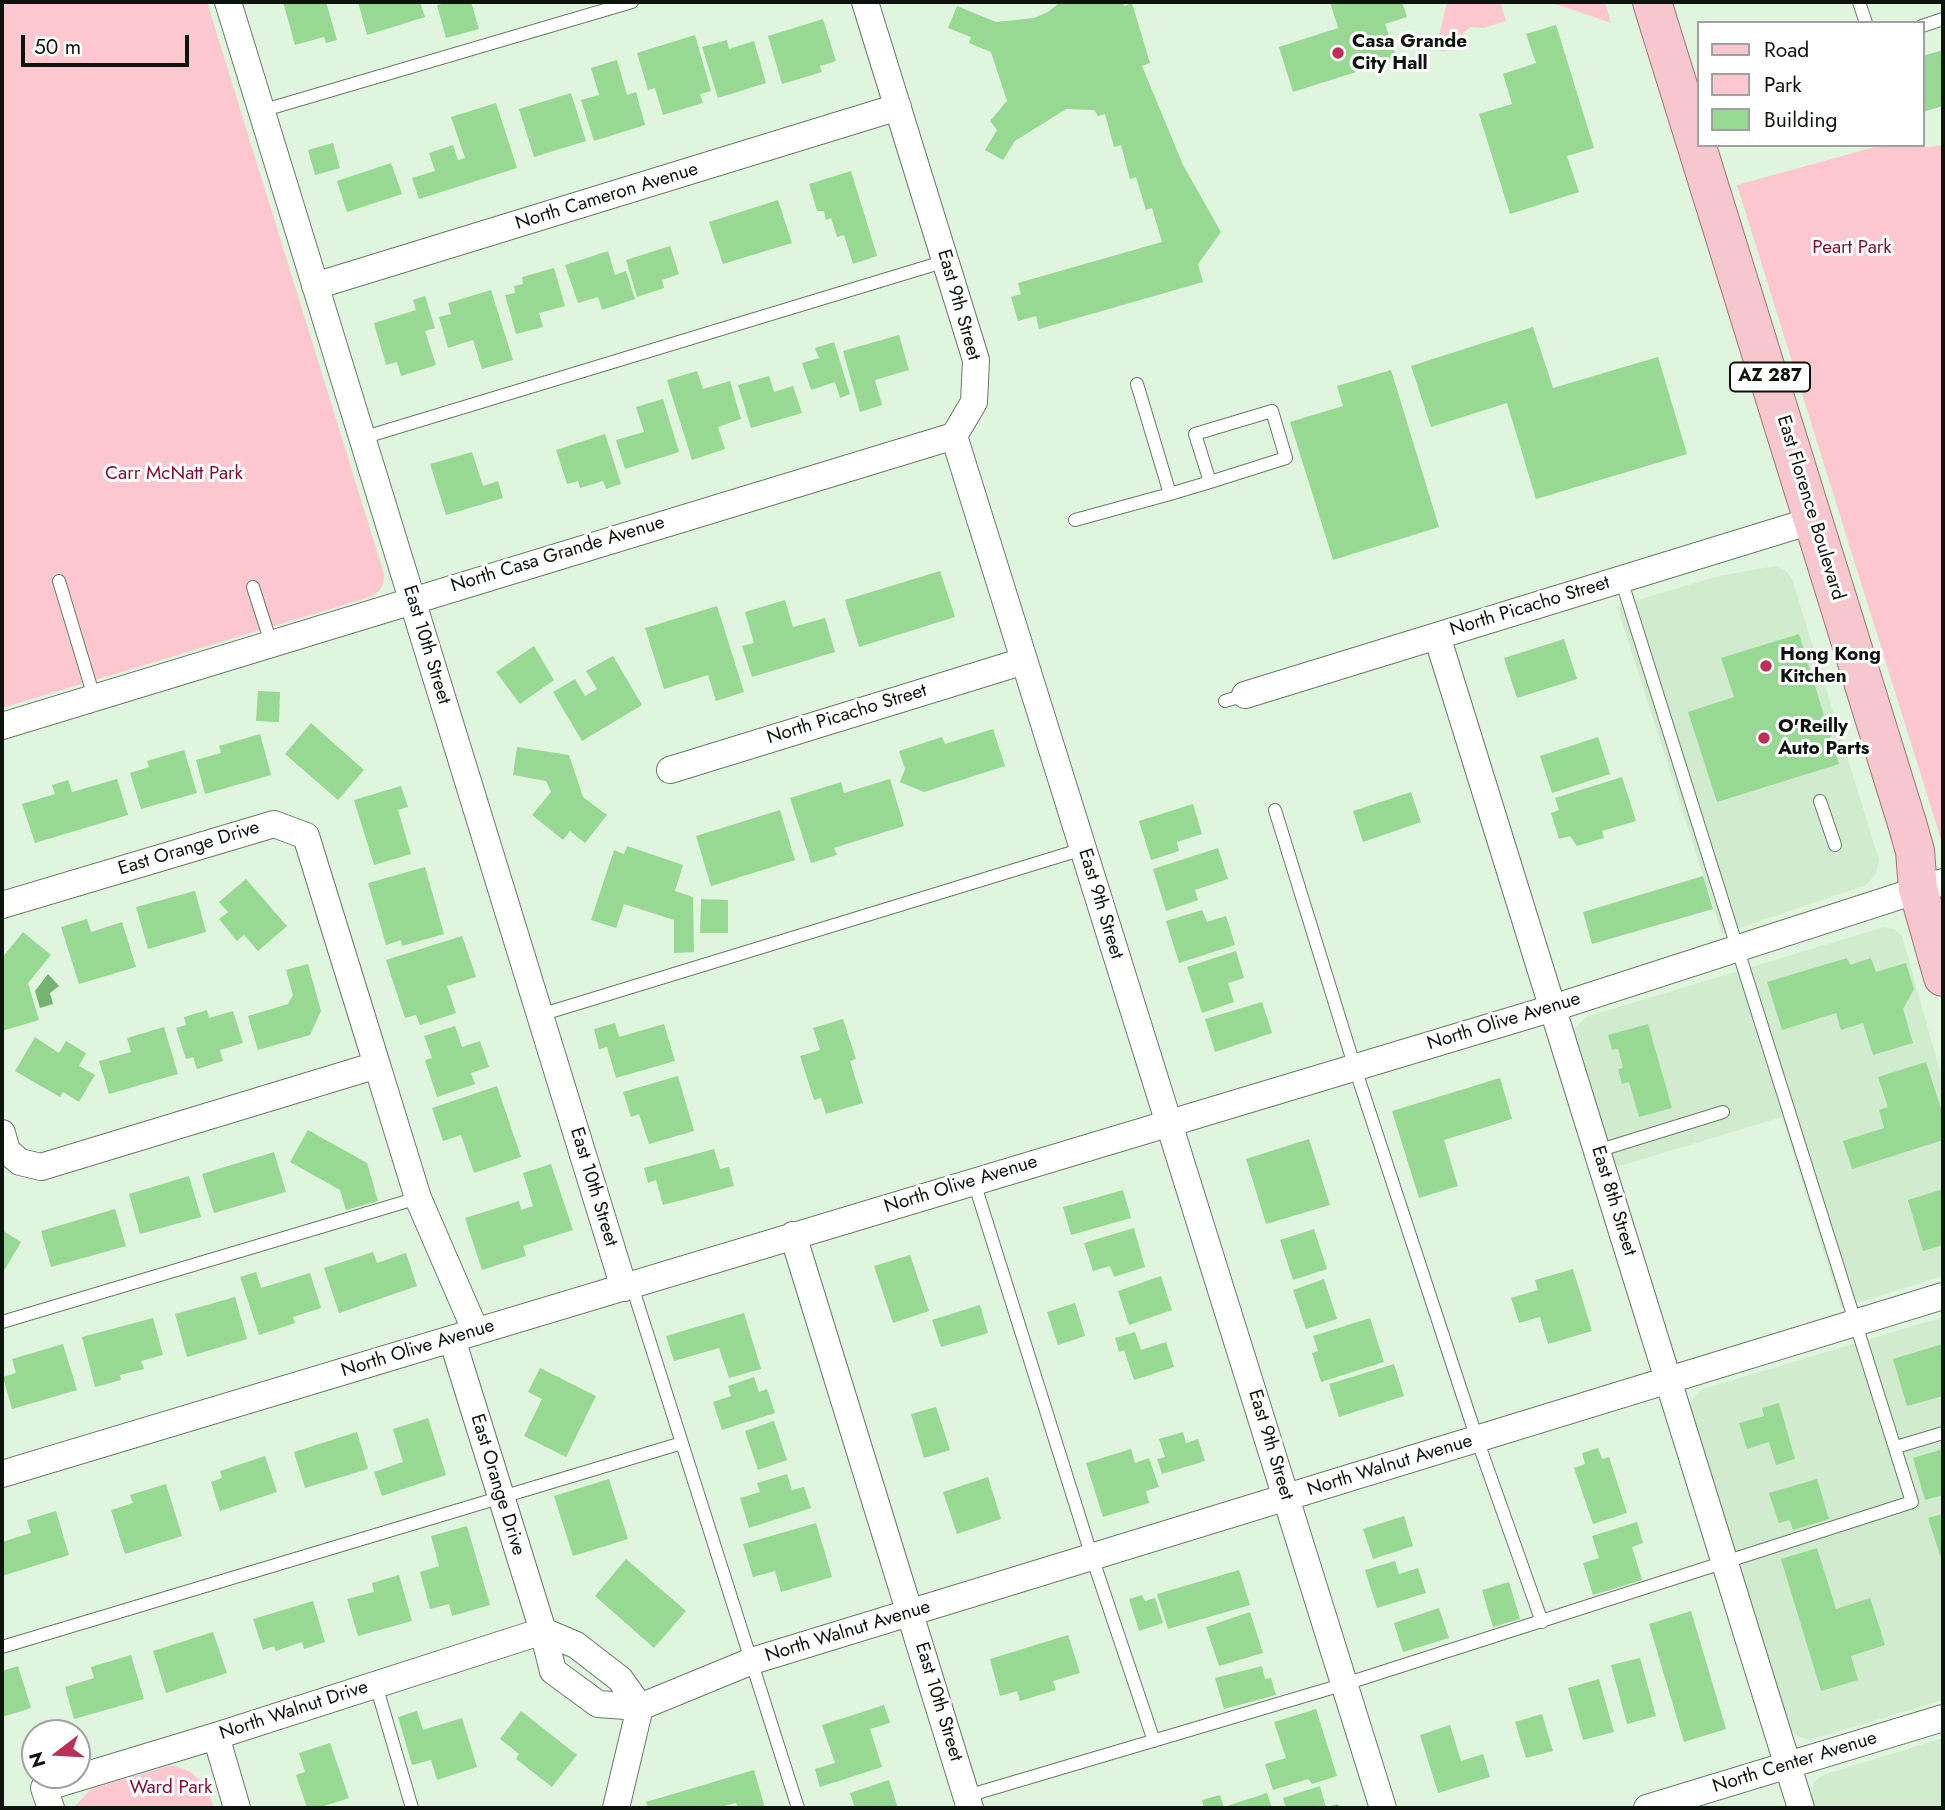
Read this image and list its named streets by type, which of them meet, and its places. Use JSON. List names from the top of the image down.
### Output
{
  "streets": {
    "main road": ["AZ 287", "East Florence Boulevard"],
    "street": [
      "North Cameron Avenue",
      "East 9th Street",
      "North Casa Grande Avenue",
      "North Picacho Street",
      "East 10th Street",
      "East Orange Drive",
      "North Olive Avenue",
      "East 8th Street",
      "North Walnut Avenue",
      "North Walnut Drive",
      "North Center Avenue"
    ]
  },
  "crossings": [
    ["North Cameron Avenue", "East 9th Street"],
    ["North Cameron Avenue", "East 10th Street"],
    ["East 9th Street", "North Casa Grande Avenue"],
    ["East 9th Street", "North Picacho Street"],
    ["East 9th Street", "North Olive Avenue"],
    ["East 9th Street", "North Walnut Avenue"],
    ["East Florence Boulevard", "North Picacho Street"],
    ["East Florence Boulevard", "North Olive Avenue"],
    ["North Casa Grande Avenue", "East 10th Street"],
    ["North Picacho Street", "East 8th Street"],
    ["East 10th Street", "North Olive Avenue"],
    ["East 10th Street", "North Walnut Avenue"],
    ["East Orange Drive", "North Olive Avenue"],
    ["East Orange Drive", "North Walnut Avenue"],
    ["East Orange Drive", "North Walnut Drive"],
    ["North Olive Avenue", "East 8th Street"],
    ["East 8th Street", "North Walnut Avenue"],
    ["East 8th Street", "North Center Avenue"]
  ],
  "parks": ["Peart Park", "Carr McNatt Park", "Ward Park"],
  "places": ["Casa Grande City Hall", "Hong Kong Kitchen", "O'Reilly Auto Parts"],
  "legend": ["Road", "Park", "Building"],
  "scale_bar": "50 m",
  "north": "left"
}
